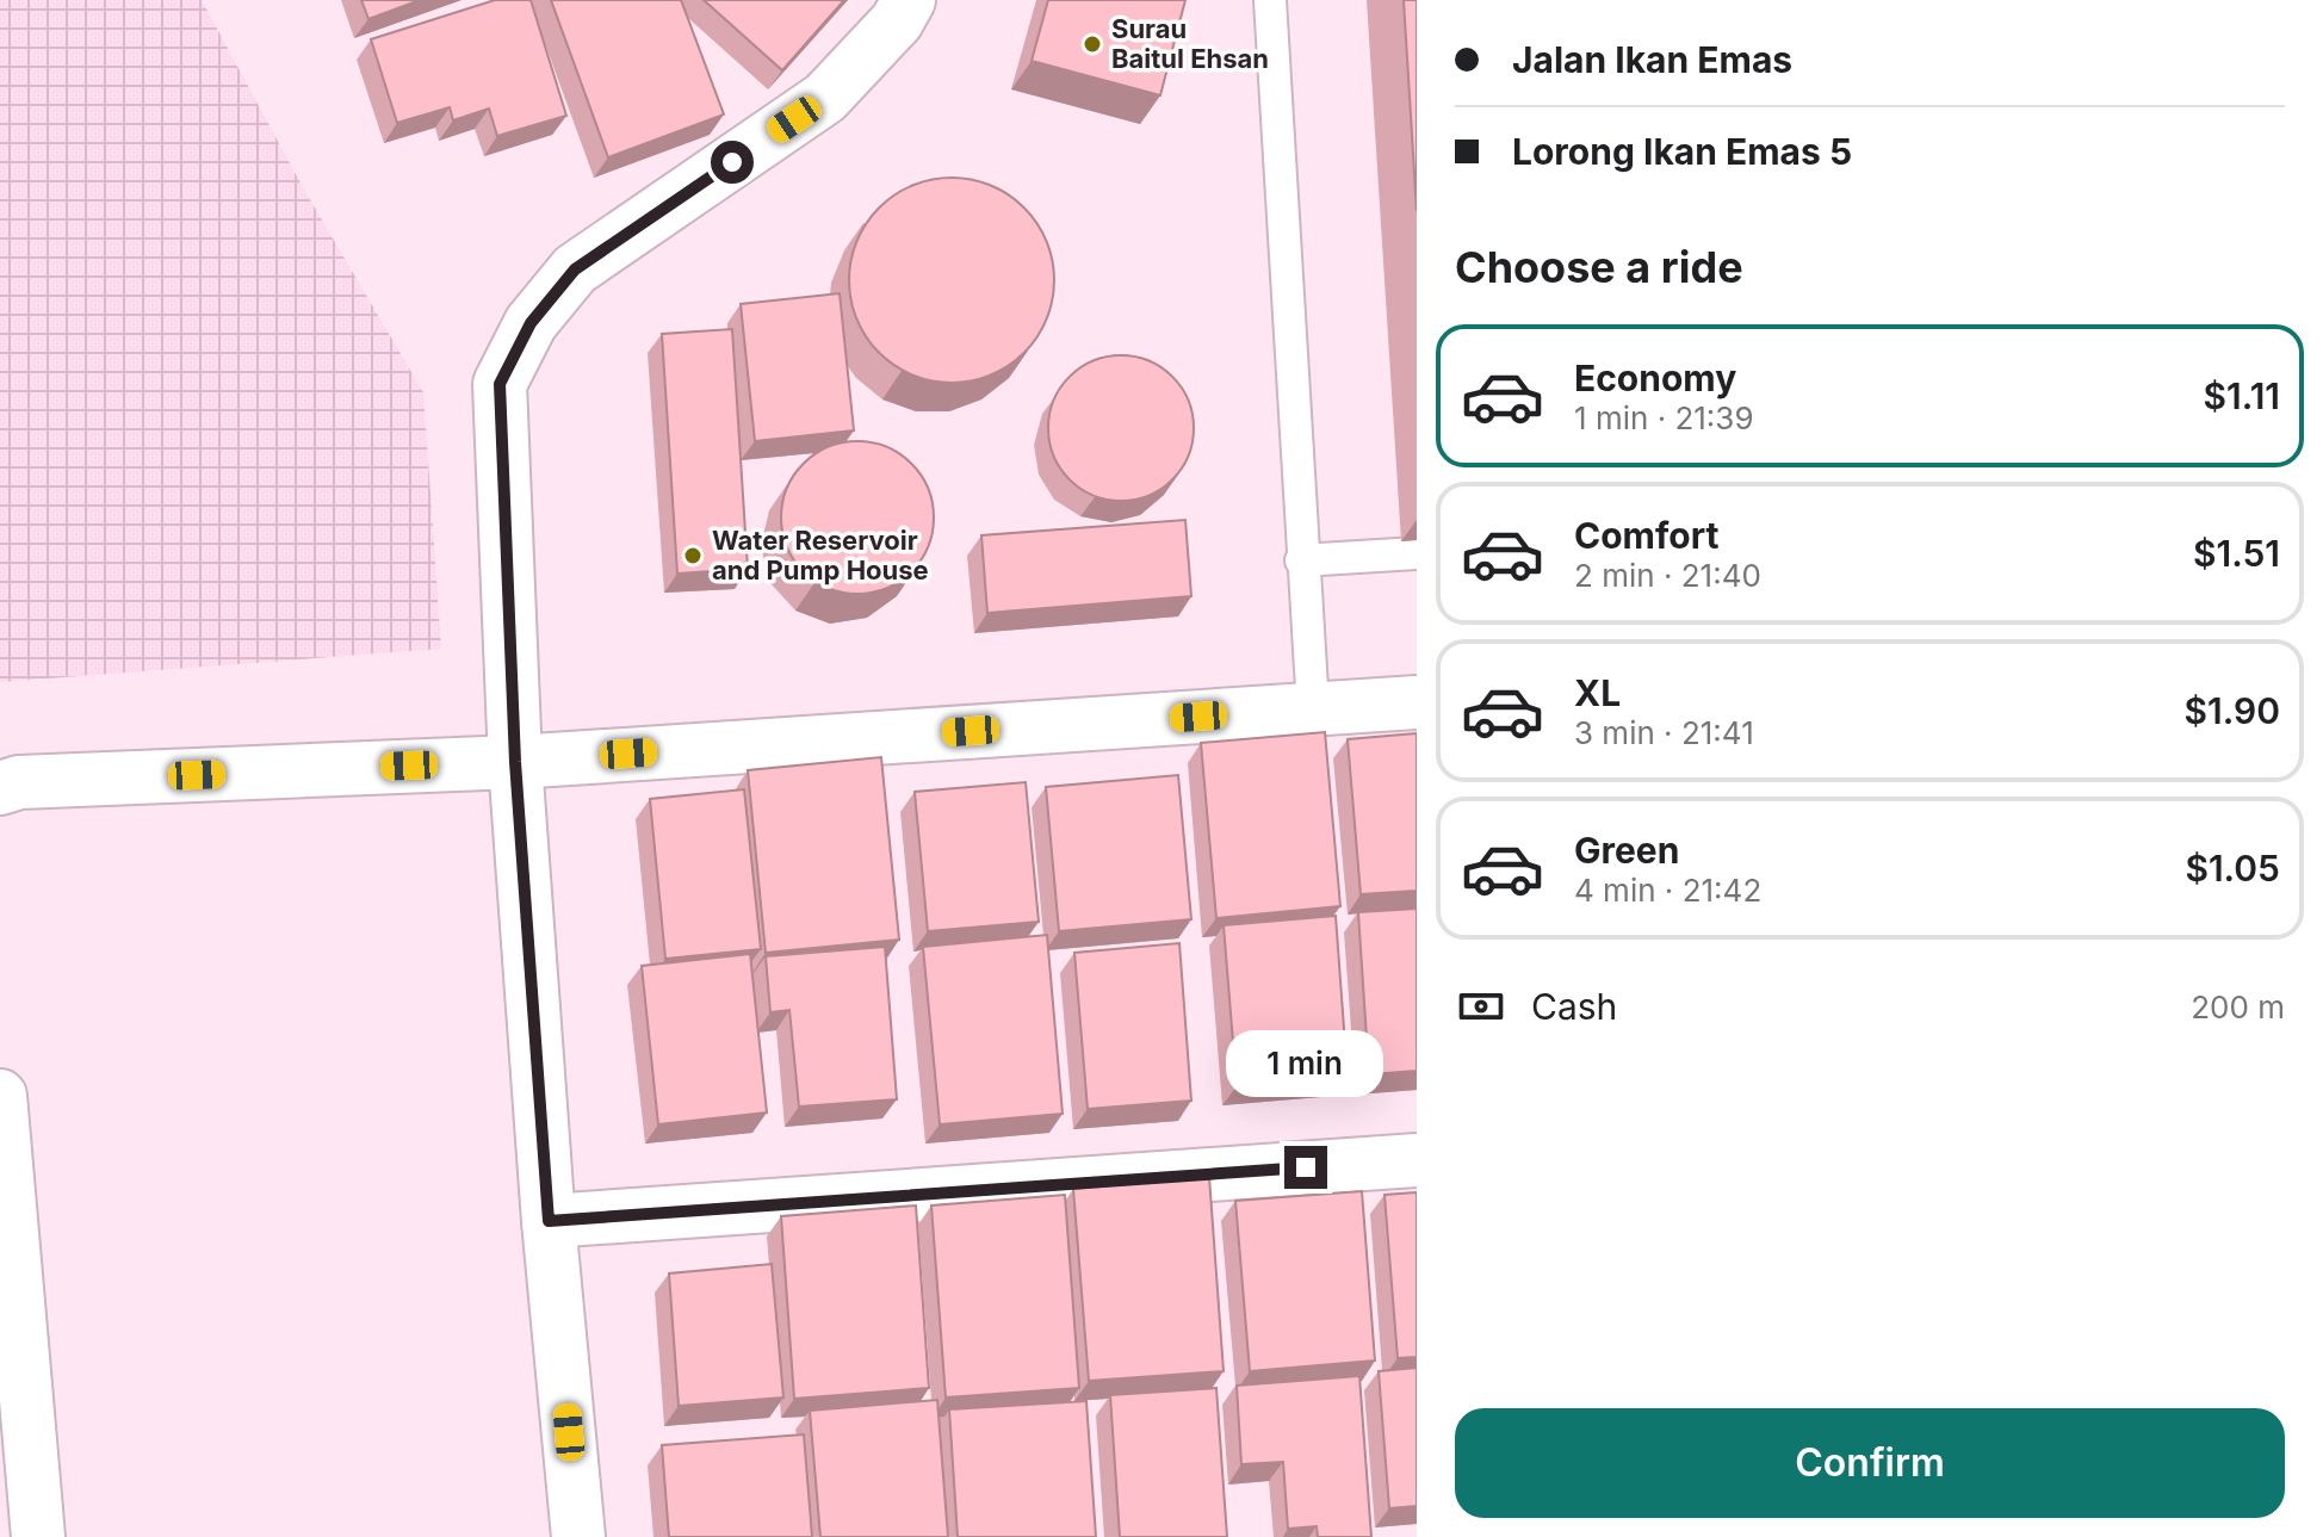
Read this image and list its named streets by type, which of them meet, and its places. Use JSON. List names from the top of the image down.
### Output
{
  "places": ["Surau Baitul Ehsan", "Water Reservoir and Pump House"],
  "page": {
    "banner": ["Jalan Ikan Emas", "Lorong Ikan Emas 5"],
    "heading": "Choose a ride",
    "list": [
      {
        "name": "Economy",
        "note": "1 min · 21:39",
        "value": "$1.11"
      },
      {
        "name": "Comfort",
        "note": "2 min · 21:40",
        "value": "$1.51"
      },
      {
        "name": "XL",
        "note": "3 min · 21:41",
        "value": "$1.90"
      },
      {
        "name": "Green",
        "note": "4 min · 21:42",
        "value": "$1.05"
      }
    ],
    "pay": ["Cash", "200 m"],
    "bubble": "1 min",
    "buttons": "Confirm"
  }
}
